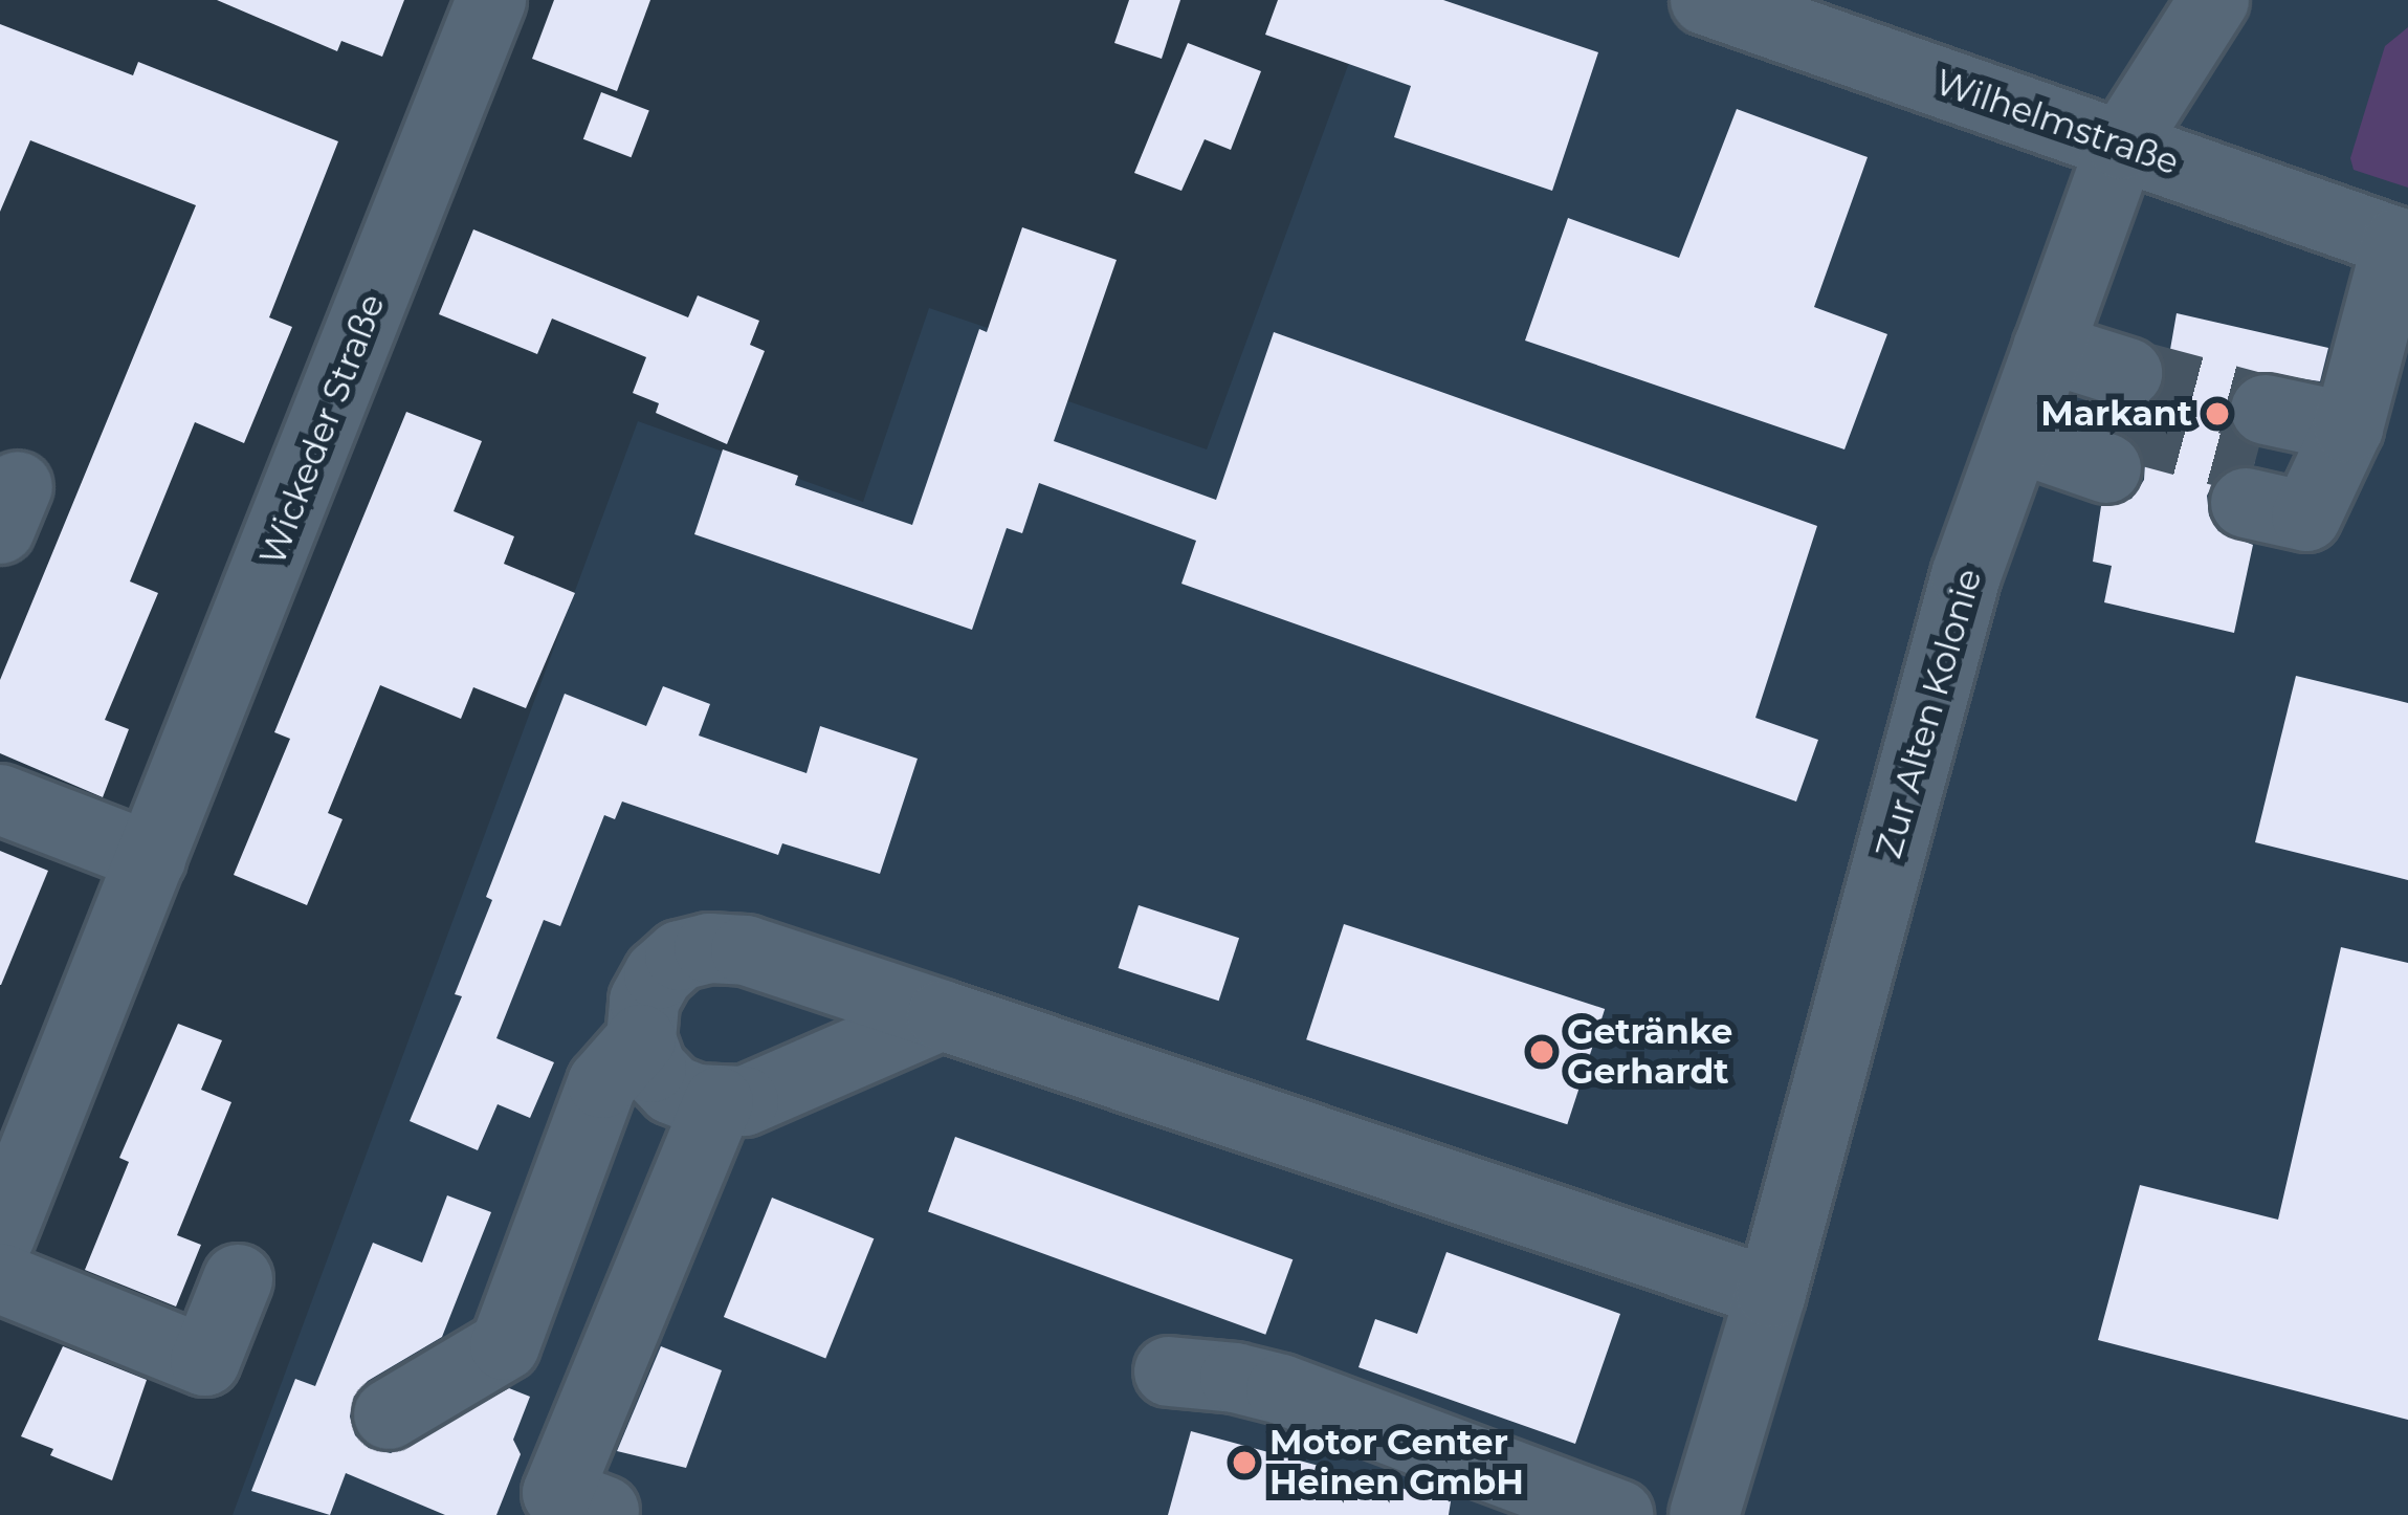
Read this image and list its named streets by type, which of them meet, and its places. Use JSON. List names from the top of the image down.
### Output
{
  "streets": {
    "street": ["Wilhelmstraße", "Wickeder Straße", "Zur Alten Kolonie"]
  },
  "crossings": [
    ["Wilhelmstraße", "Zur Alten Kolonie"]
  ],
  "places": ["Markant", "Getränke Gerhardt", "Motor Center Heinen GmbH"]
}
